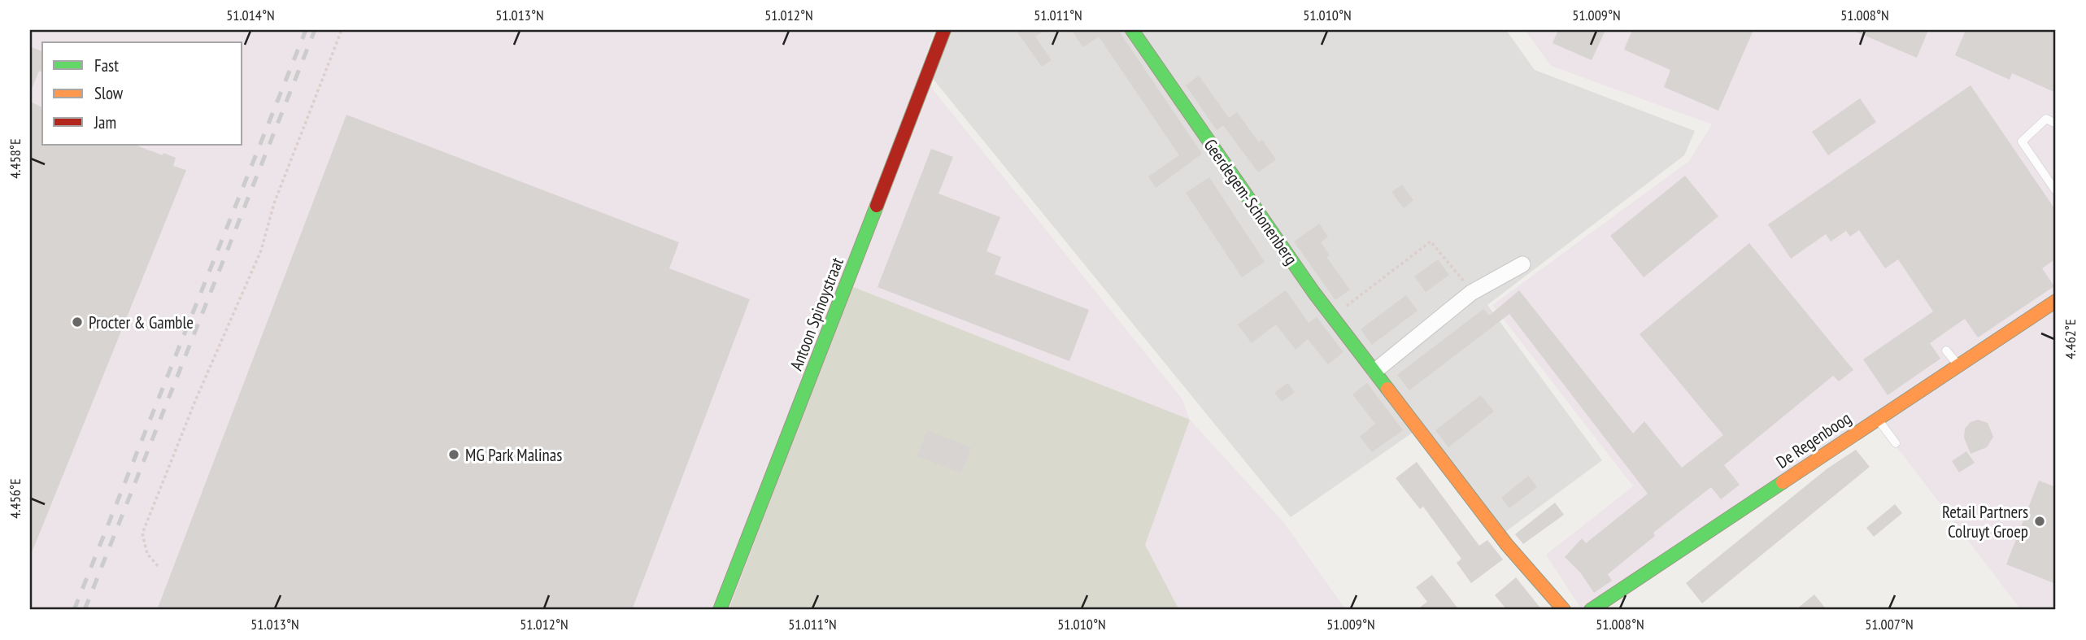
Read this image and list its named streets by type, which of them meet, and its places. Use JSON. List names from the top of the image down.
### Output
{
  "streets": {
    "street": ["Geerdegem-Schonenberg", "Antoon Spinoystraat", "De Regenboog"]
  },
  "places": ["Procter & Gamble", "MG Park Malinas", "Retail Partners Colruyt Groep"],
  "legend": ["Fast", "Slow", "Jam"],
  "coordinates": [
    "51.014°N",
    "51.013°N",
    "51.012°N",
    "51.011°N",
    "51.010°N",
    "51.009°N",
    "51.008°N",
    "4.458°E",
    "4.462°E",
    "4.456°E",
    "51.007°N"
  ]
}
